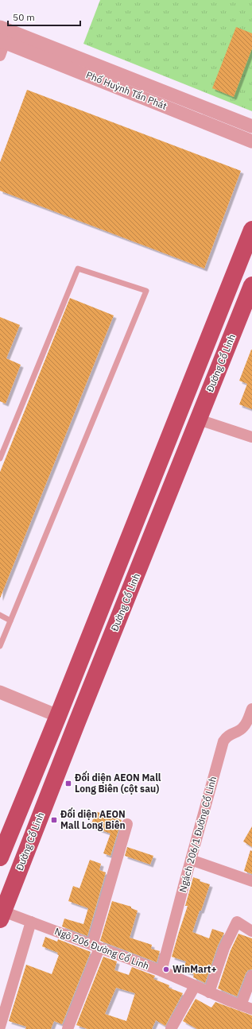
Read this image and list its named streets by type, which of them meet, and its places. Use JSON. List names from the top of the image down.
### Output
{
  "streets": {
    "main road": ["Đường Cổ Linh"],
    "street": ["Phố Huỳnh Tấn Phát", "Ngách 206/1 Đường Cổ Linh", "Ngõ 206 Đường Cổ Linh"]
  },
  "crossings": [
    ["Đường Cổ Linh", "Ngõ 206 Đường Cổ Linh"],
    ["Ngách 206/1 Đường Cổ Linh", "Ngõ 206 Đường Cổ Linh"]
  ],
  "places": {
    "transit": ["Đối diện AEON Mall Long Biên (cột sau)", "Đối diện AEON Mall Long Biên"],
    "other": ["WinMart+"]
  },
  "scale_bar": "50 m"
}
